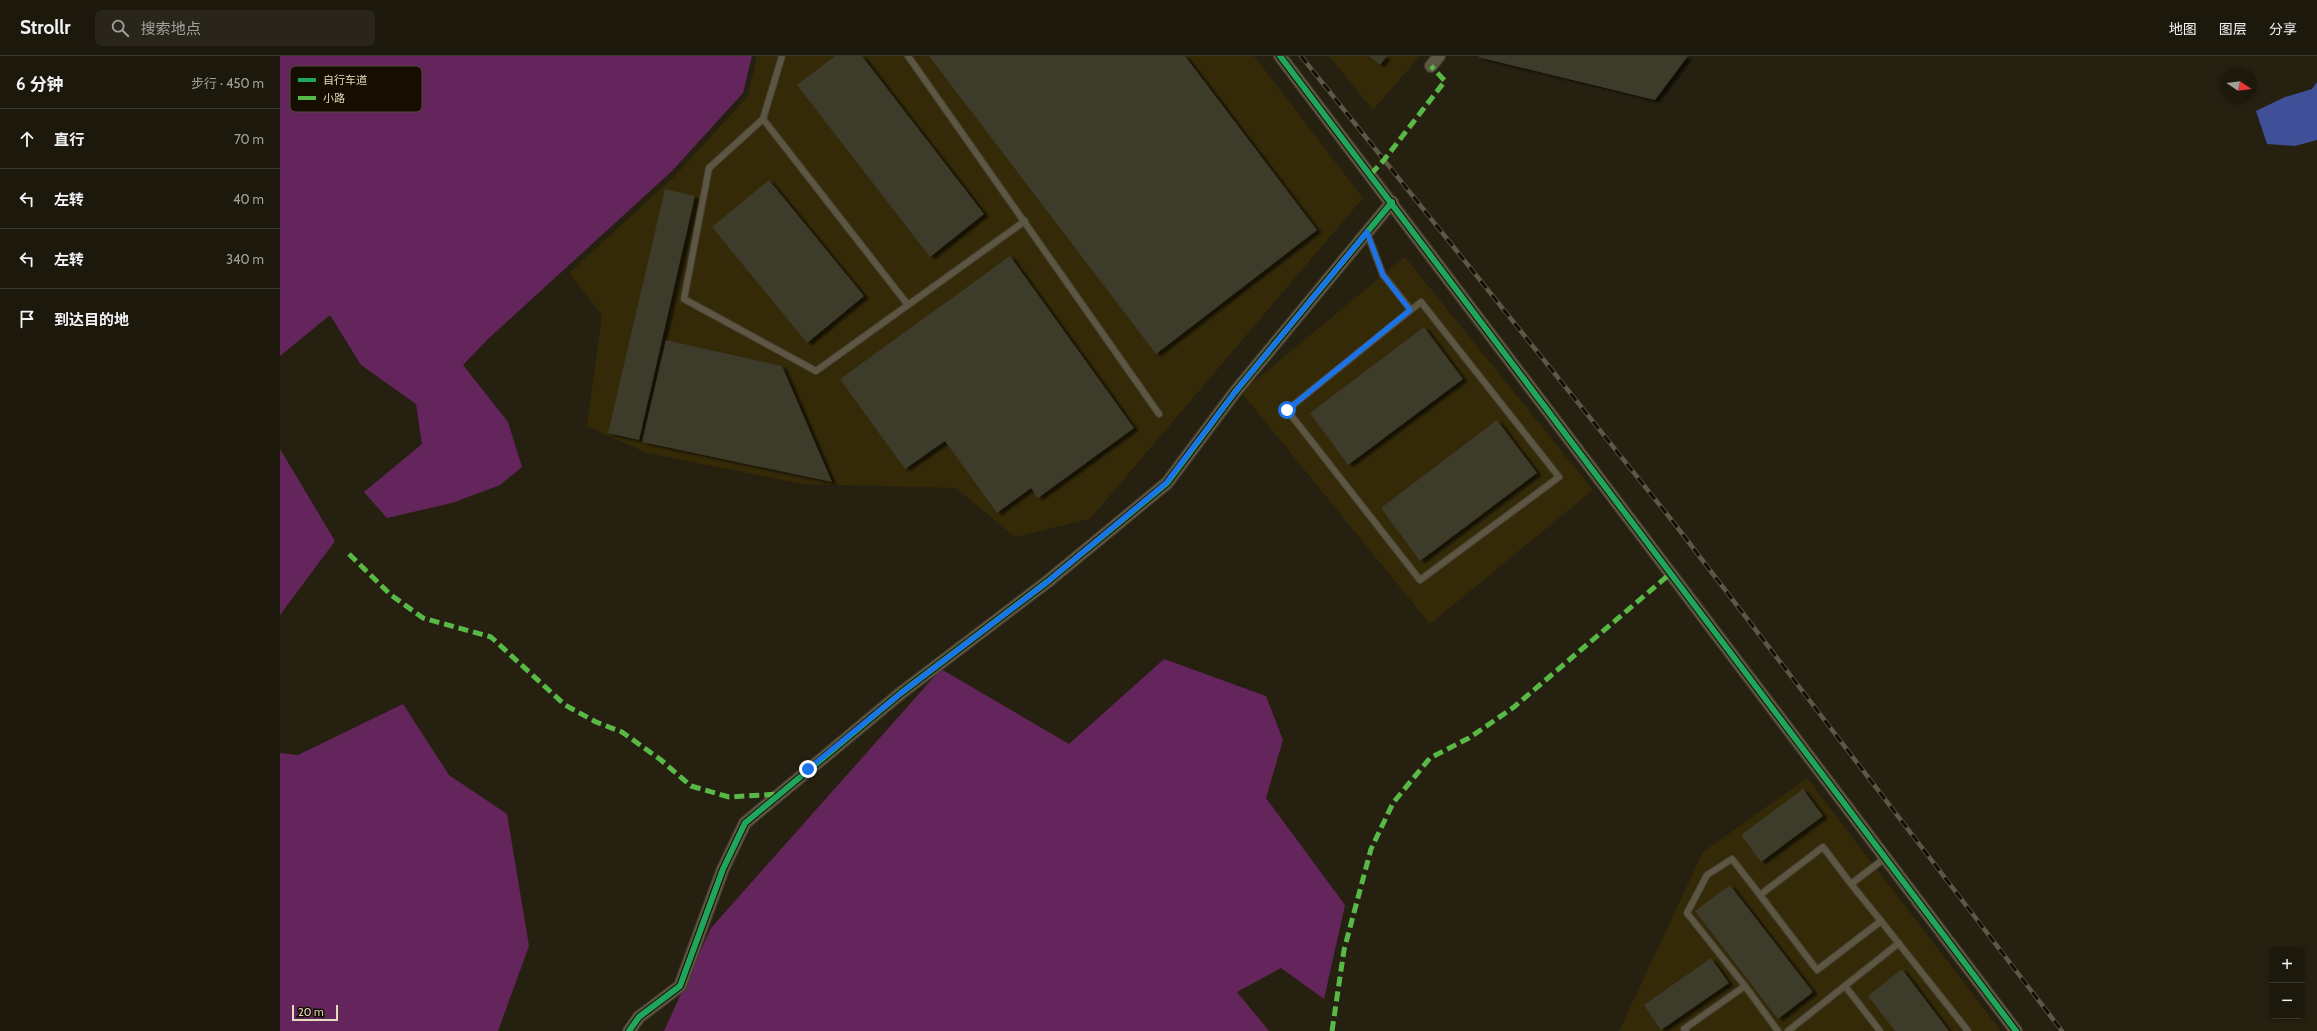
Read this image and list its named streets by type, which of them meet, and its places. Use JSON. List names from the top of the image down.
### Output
{
  "legend": ["自行车道", "小路"],
  "scale_bar": "20 m",
  "north": "right",
  "page": {
    "header": "Strollr",
    "search": "搜索地点",
    "nav": ["地图", "图层", "分享"],
    "heading": ["6 分钟", "步行 · 450 m"],
    "list": [
      ["直行", "70 m"],
      ["左转", "40 m"],
      ["左转", "340 m"],
      "到达目的地"
    ],
    "map_buttons": ["+", "−"],
    "scale": "20 m"
  }
}
